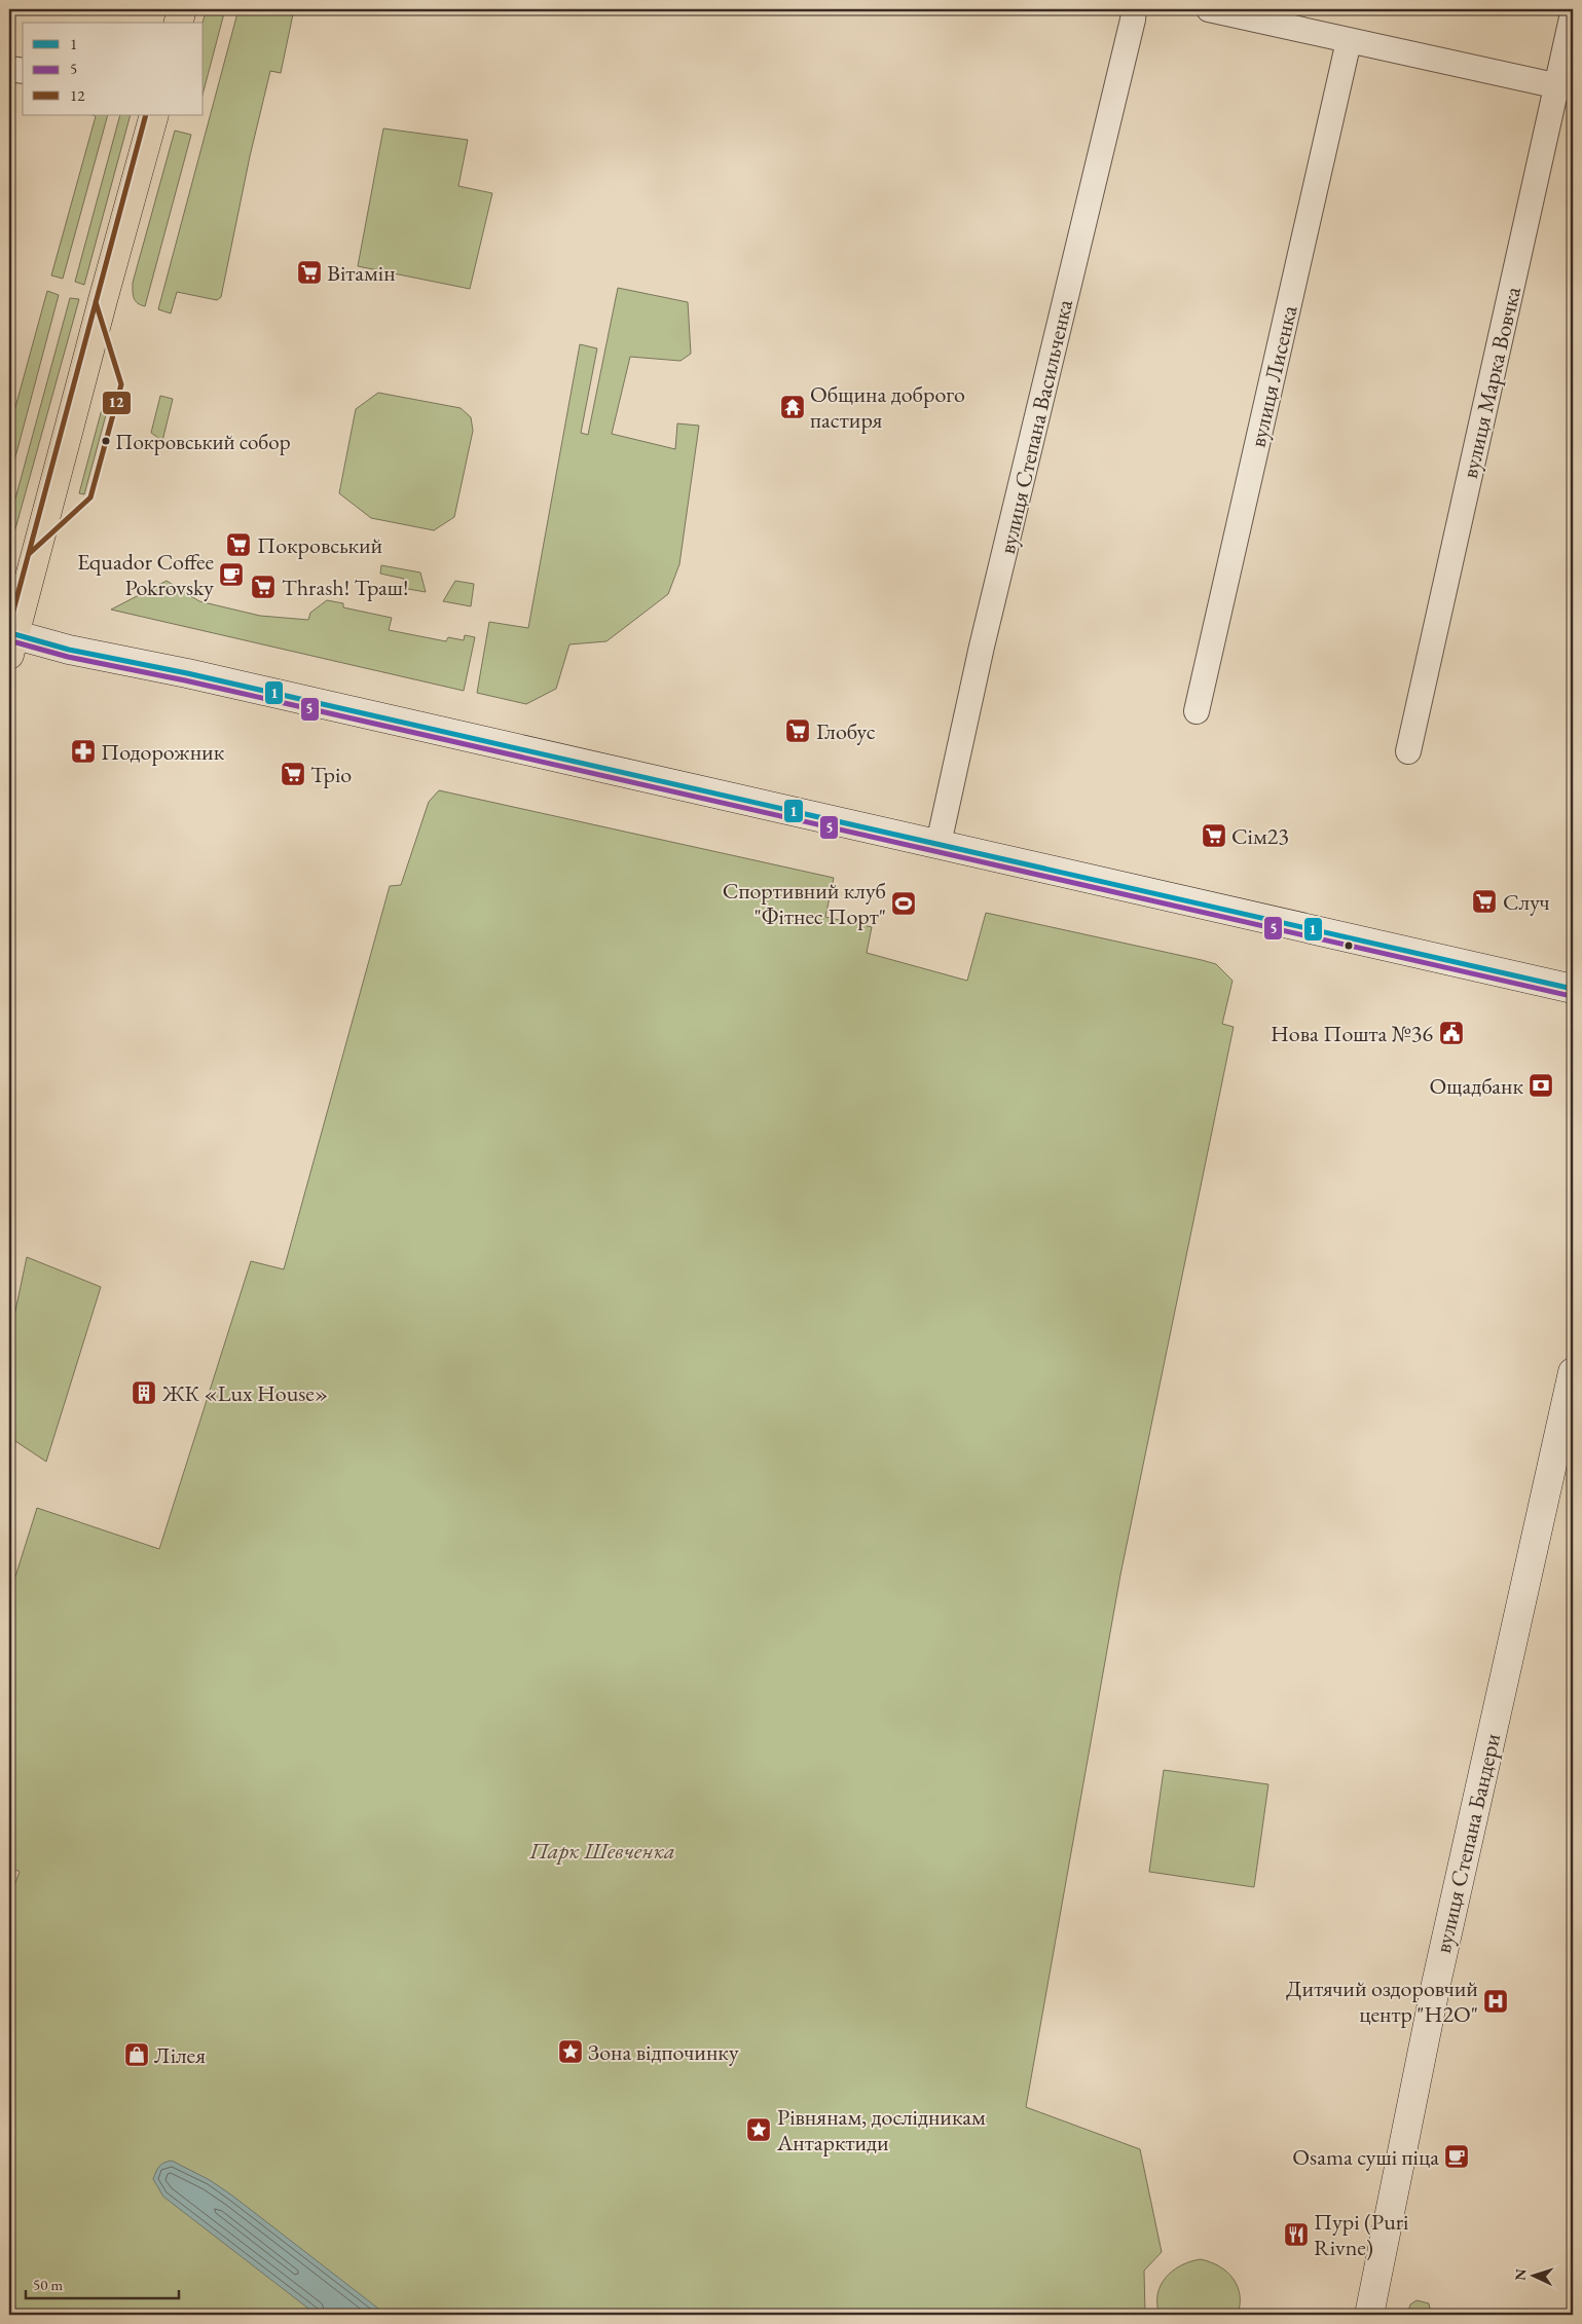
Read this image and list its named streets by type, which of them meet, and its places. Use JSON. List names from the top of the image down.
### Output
{
  "streets": {
    "street": [
      "вулиця Лисенка",
      "вулиця Марка Вовчка",
      "вулиця Степана Васильченка",
      "вулиця Степана Бандери"
    ]
  },
  "parks": ["Парк Шевченка"],
  "places": {
    "supermarket": [
      "Вітамін",
      "Покровський",
      "Thrash! Траш!",
      "Глобус",
      "Тріо",
      "Сім23",
      "Случ"
    ],
    "temple": ["Община доброго пастиря"],
    "other": ["Покровський собор"],
    "cafe": ["Equador Coffee Pokrovsky", "Osama суші піца"],
    "pharmacy": ["Подорожник"],
    "sports": ["Спортивний клуб \"Фітнес Порт\""],
    "public building": ["Нова Пошта №36"],
    "bank": ["Ощадбанк"],
    "building": ["ЖК «Lux House»"],
    "hospital": ["Дитячий оздоровчий центр \"H2O\""],
    "place": ["Зона відпочинку", "Рівнянам, дослідникам Антарктиди"],
    "shop": ["Лілея"],
    "restaurant": ["Пурі (Puri Rivne)"]
  },
  "lines": ["transit line 12", "transit line 1", "transit line 5"],
  "legend": ["1", "5", "12"],
  "scale_bar": "50 m",
  "north": "left"
}
